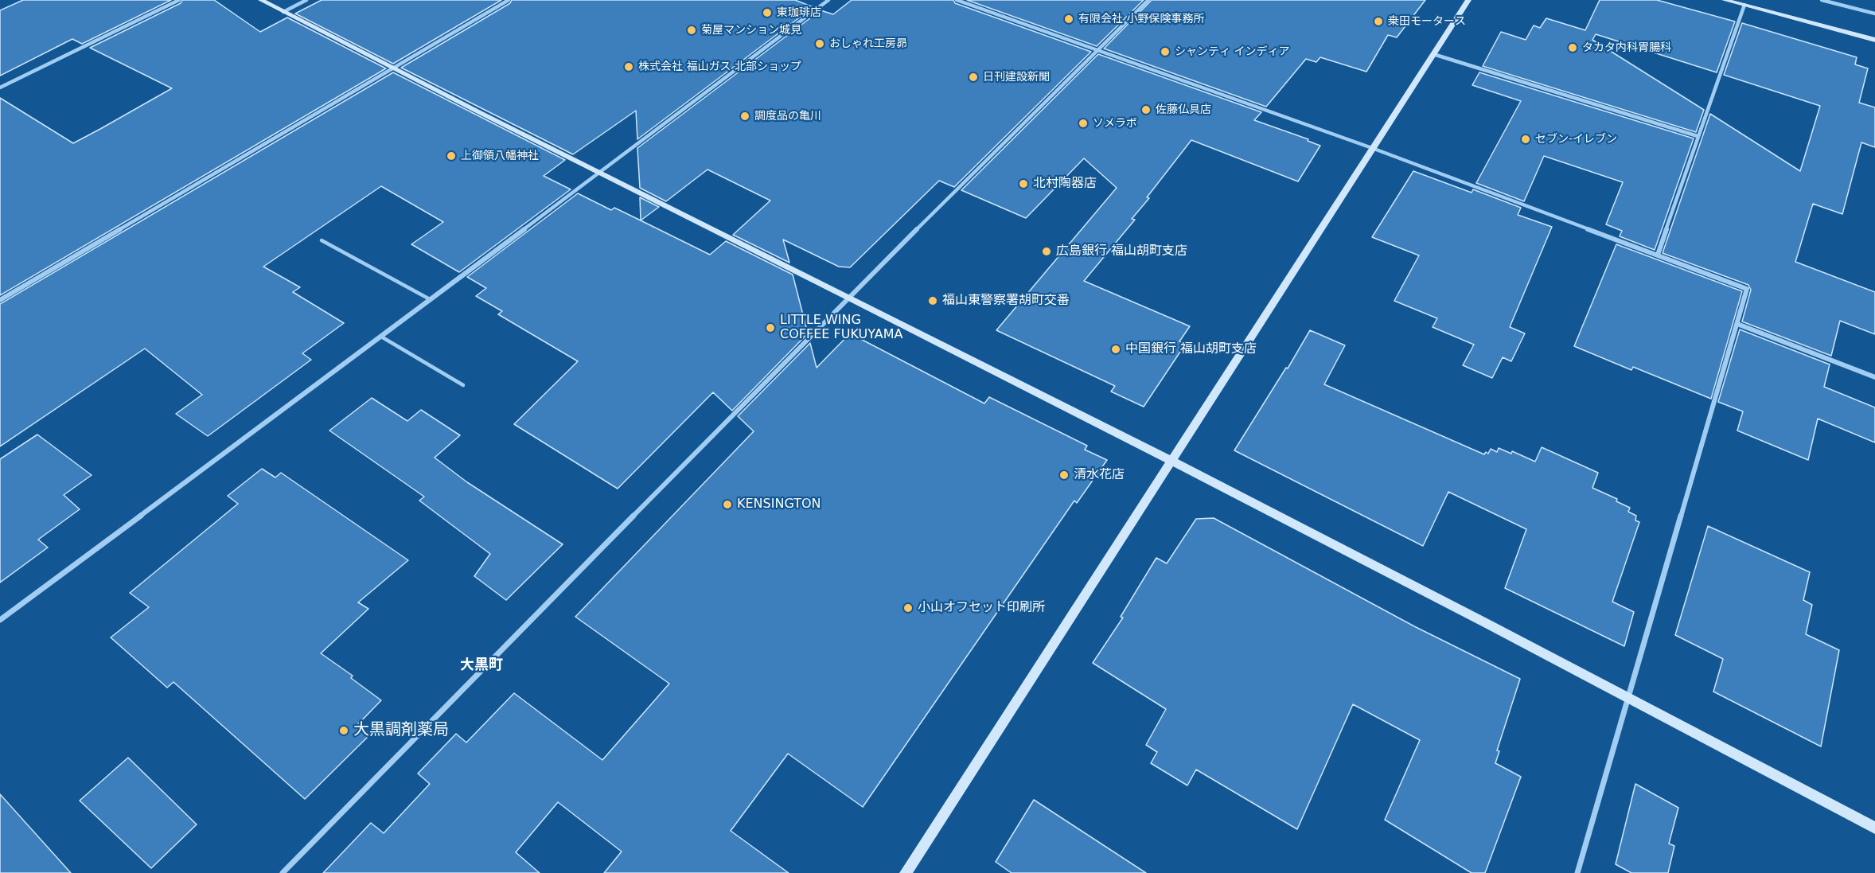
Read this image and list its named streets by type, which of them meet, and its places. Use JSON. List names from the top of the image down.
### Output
{
  "districts": ["大黒町"],
  "places": [
    "東珈琲店",
    "有限会社 小野保険事務所",
    "桒田モータース",
    "菊屋マンション城見",
    "おしゃれ工房昴",
    "タカタ内科胃腸科",
    "シャンティ インディア",
    "株式会社 福山ガス 北部ショップ",
    "日刊建設新聞",
    "佐藤仏具店",
    "調度品の亀川",
    "ソメラボ",
    "セブン-イレブン",
    "上御領八幡神社",
    "北村陶器店",
    "広島銀行 福山胡町支店",
    "福山東警察署胡町交番",
    "LITTLE WING COFFEE FUKUYAMA",
    "中国銀行 福山胡町支店",
    "清水花店",
    "KENSINGTON",
    "小山オフセット印刷所",
    "大黒調剤薬局"
  ]
}
